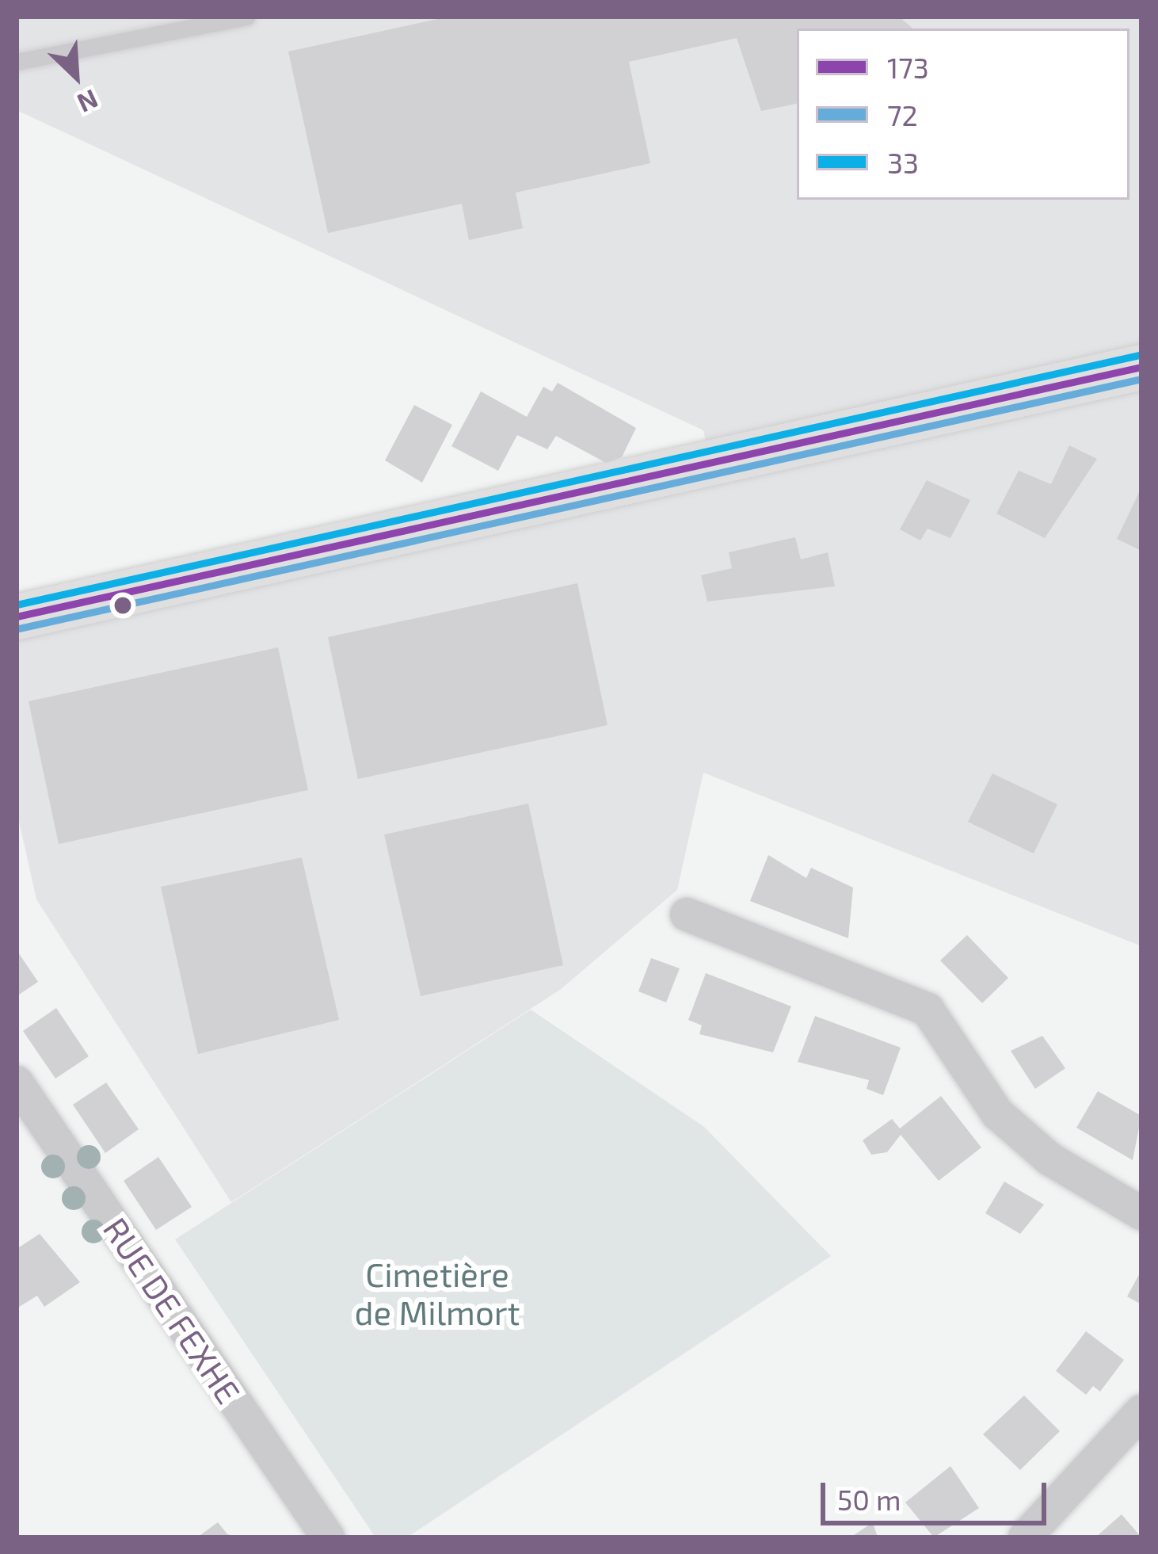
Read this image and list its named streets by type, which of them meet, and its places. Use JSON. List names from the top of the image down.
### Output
{
  "streets": {
    "street": ["RUE DE FEXHE"]
  },
  "parks": ["Cimetière de Milmort"],
  "lines": ["transit line 33", "transit line 173", "transit line 72"],
  "legend": ["173", "72", "33"],
  "scale_bar": "50 m",
  "north": "bottom right"
}
